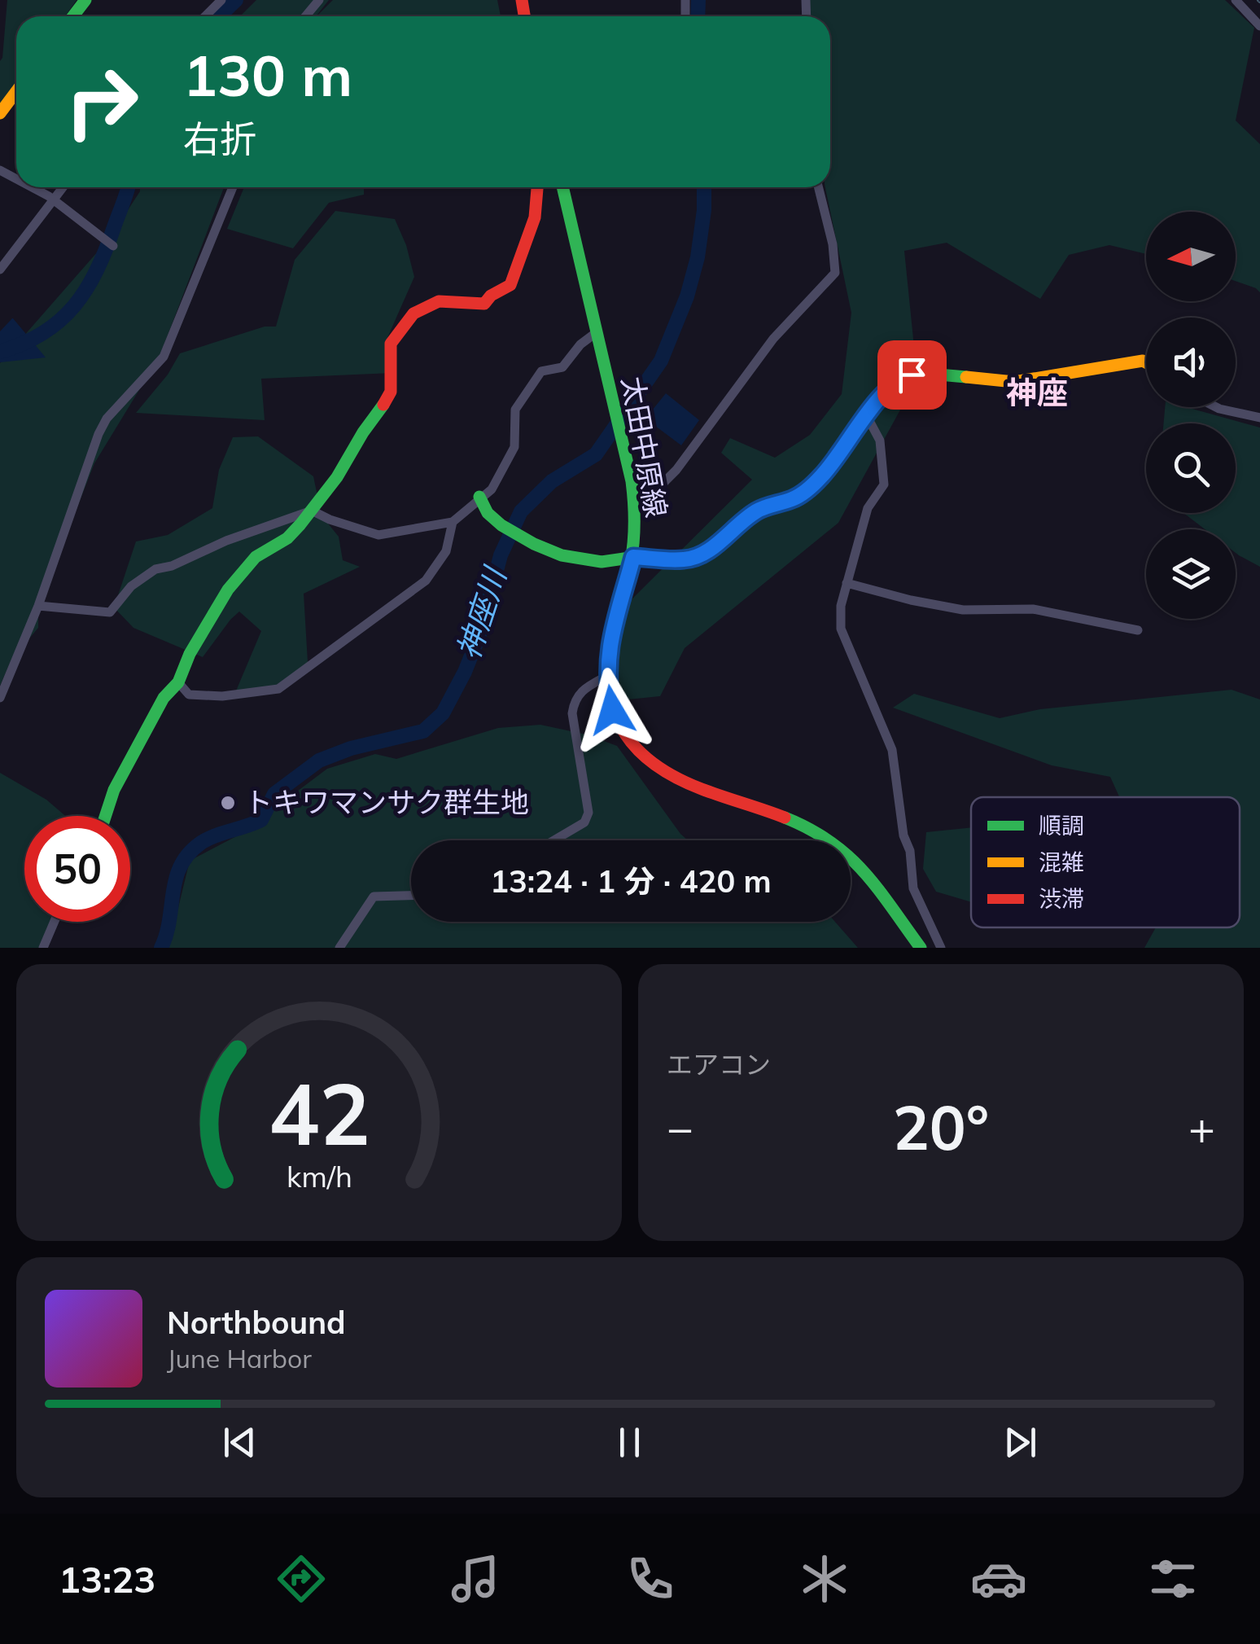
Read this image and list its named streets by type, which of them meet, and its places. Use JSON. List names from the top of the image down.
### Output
{
  "streets": {
    "street": ["太田中原線"]
  },
  "districts": ["神座"],
  "water": ["神座川"],
  "places": ["トキワマンサク群生地"],
  "legend": ["順調", "混雑", "渋滞"],
  "north": "left",
  "page": {
    "turn": ["130 m", "右折"],
    "limit": "50",
    "trip": "13:24 · 1 分 · 420 m",
    "tile": "エアコン",
    "heat": ["−", "20°", "+"],
    "song": ["Northbound", "June Harbor"],
    "tabs": "13:23",
    "gauge": ["42", "km/h"]
  }
}
